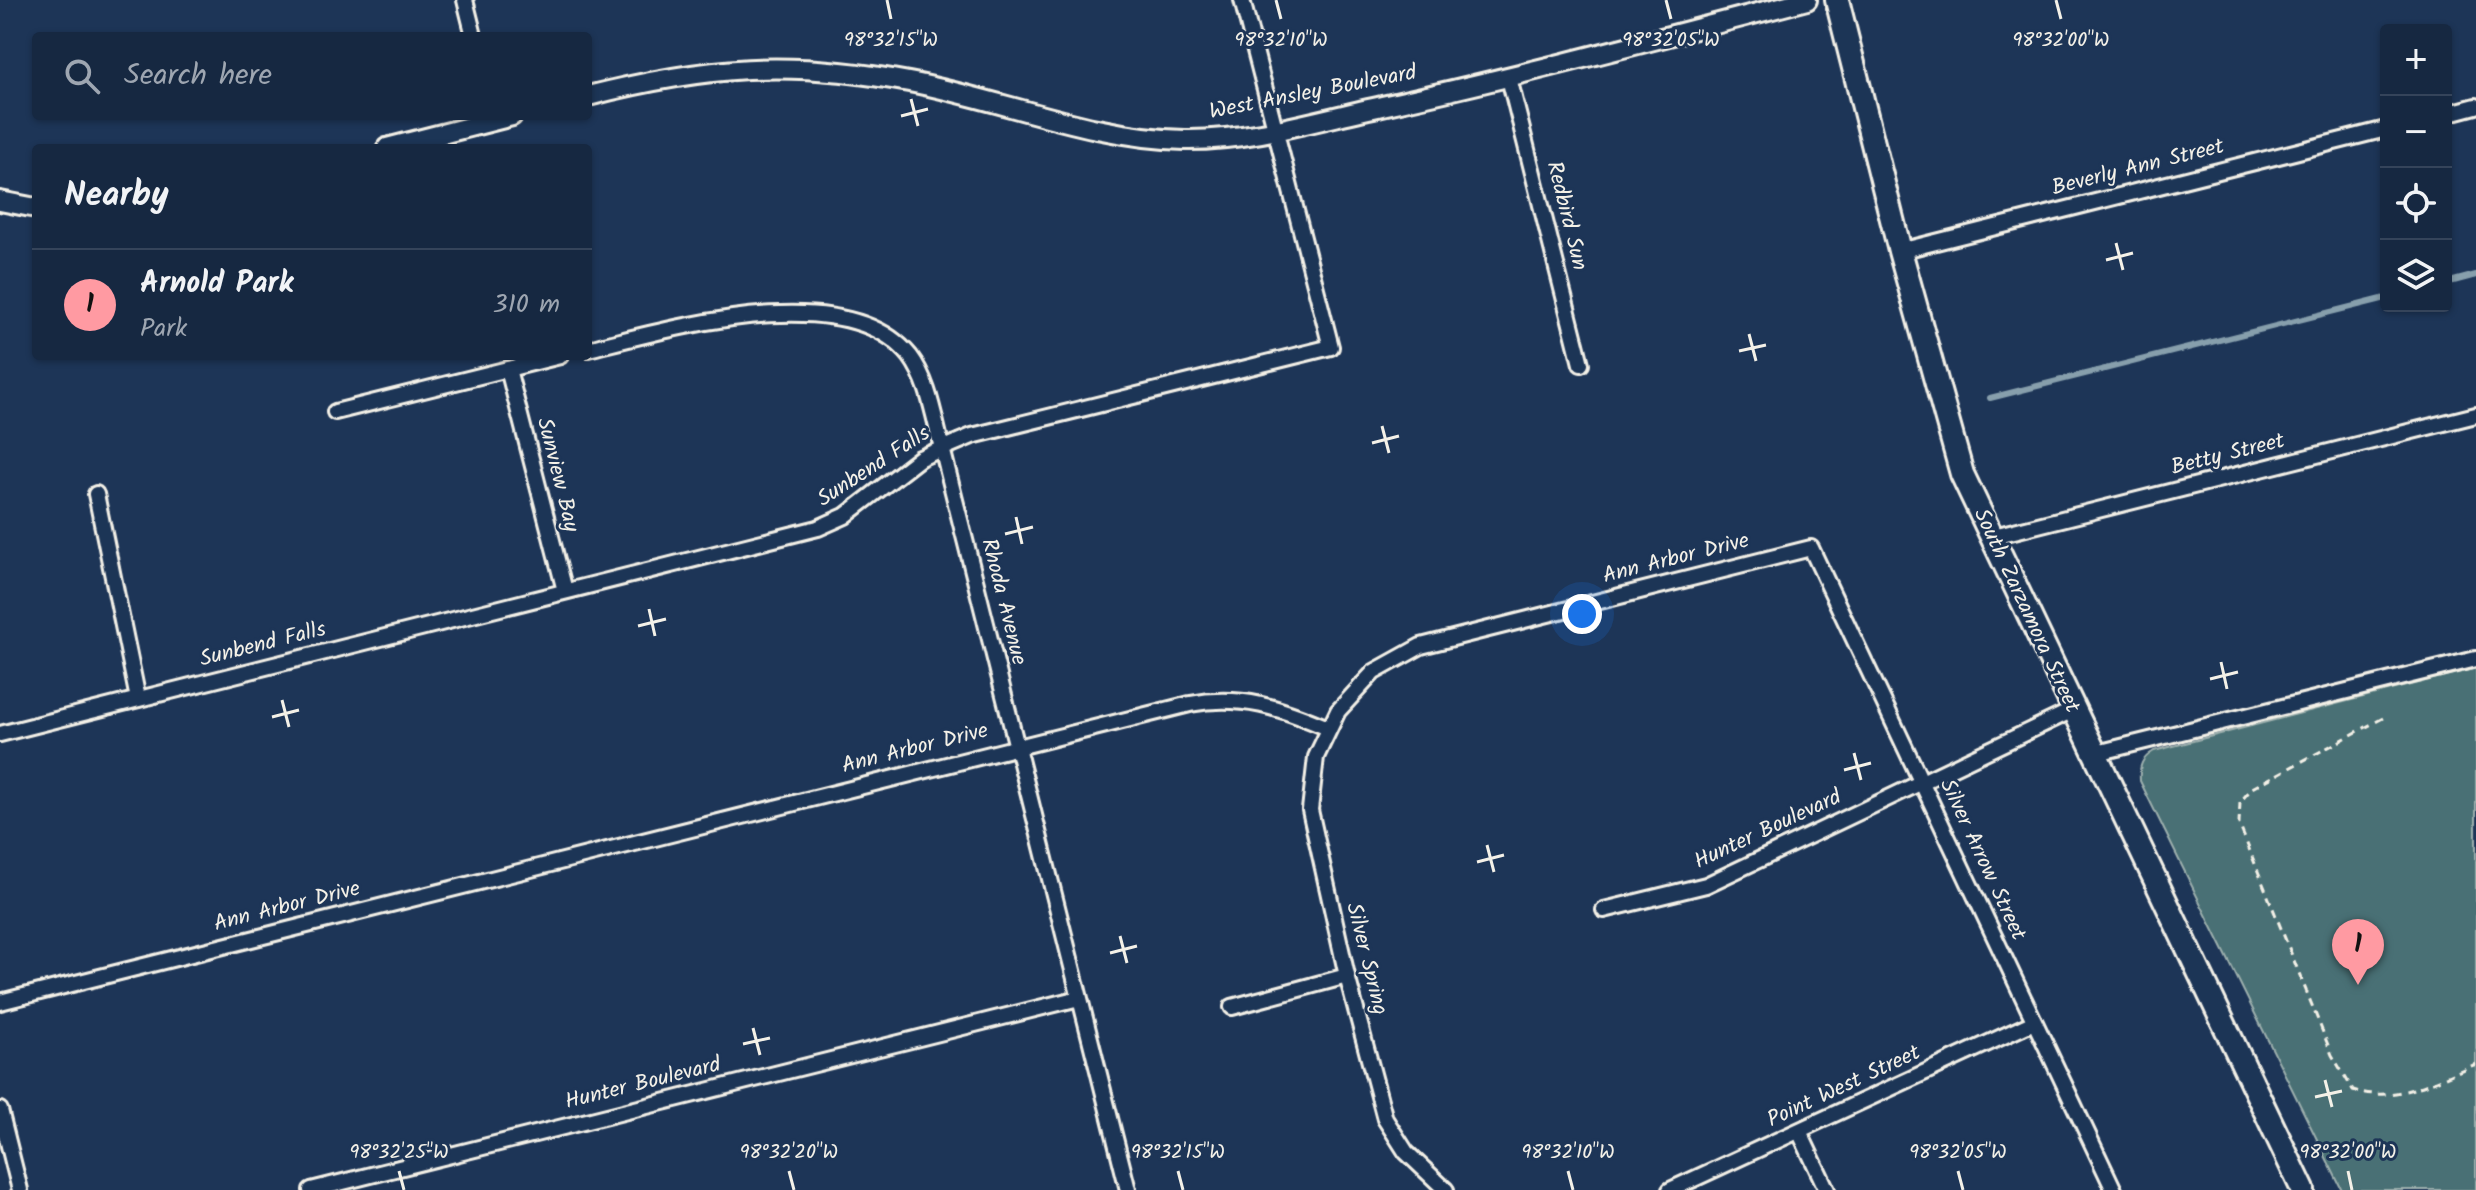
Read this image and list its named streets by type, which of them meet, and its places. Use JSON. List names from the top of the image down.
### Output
{
  "streets": {
    "main road": ["South Zarzamora Street"],
    "street": [
      "West Ansley Boulevard",
      "Beverly Ann Street",
      "Redbird Sun",
      "Betty Street",
      "Sunbend Falls",
      "Sunview Bay",
      "Ann Arbor Drive",
      "Rhoda Avenue",
      "Hunter Boulevard",
      "Silver Arrow Street",
      "Silver Spring",
      "Point West Street"
    ]
  },
  "crossings": [
    ["West Ansley Boulevard", "Redbird Sun"],
    ["West Ansley Boulevard", "Sunbend Falls"],
    ["Beverly Ann Street", "South Zarzamora Street"],
    ["Betty Street", "South Zarzamora Street"],
    ["Sunbend Falls", "Sunview Bay"],
    ["Sunbend Falls", "Rhoda Avenue"],
    ["Ann Arbor Drive", "Rhoda Avenue"],
    ["Ann Arbor Drive", "Silver Arrow Street"],
    ["Ann Arbor Drive", "Silver Spring"],
    ["Rhoda Avenue", "Hunter Boulevard"],
    ["South Zarzamora Street", "Hunter Boulevard"],
    ["Hunter Boulevard", "Silver Arrow Street"],
    ["Silver Arrow Street", "Point West Street"]
  ],
  "page": {
    "map_buttons": ["+", "−"],
    "search": "Search here",
    "heading": "Nearby",
    "list": [
      {
        "mark": "1",
        "name": "Arnold Park",
        "note": "Park",
        "value": "310 m"
      }
    ],
    "pins": "1"
  },
  "coordinates": [
    "98°32'15\"W",
    "98°32'10\"W",
    "98°32'05\"W",
    "98°32'00\"W",
    "98°32'25\"W",
    "98°32'20\"W"
  ]
}
